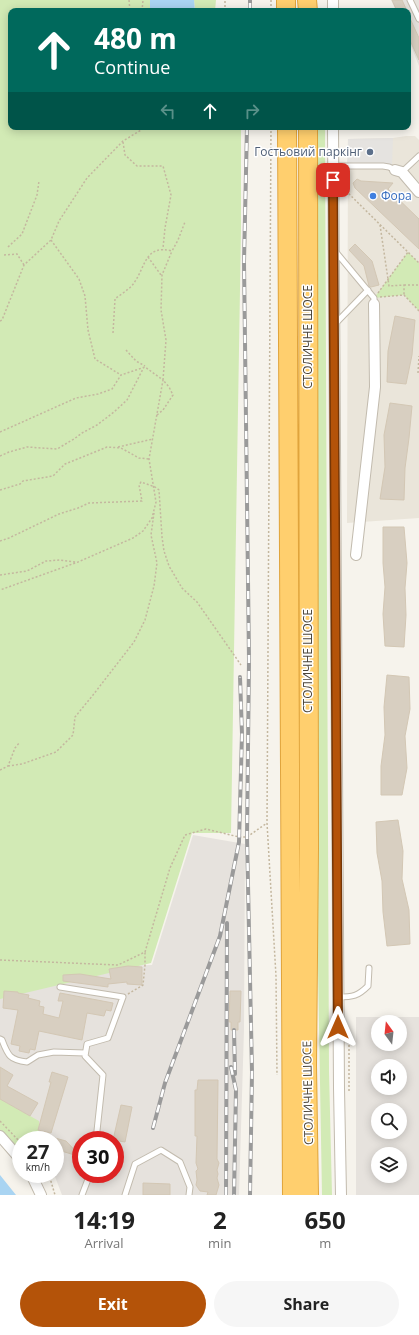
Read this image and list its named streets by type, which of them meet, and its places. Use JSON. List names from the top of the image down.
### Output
{
  "streets": {
    "highway": ["СТОЛИЧНЕ ШОСЕ"]
  },
  "places": ["Гостьовий паркінг", "Фора"],
  "north": "top",
  "page": {
    "turn": ["480 m", "Continue"],
    "speed": "27 km/h",
    "limit": "30",
    "eta": [
      "14:19",
      "Arrival",
      "2",
      "min",
      "650",
      "m"
    ],
    "buttons": ["Exit", "Share"]
  }
}
